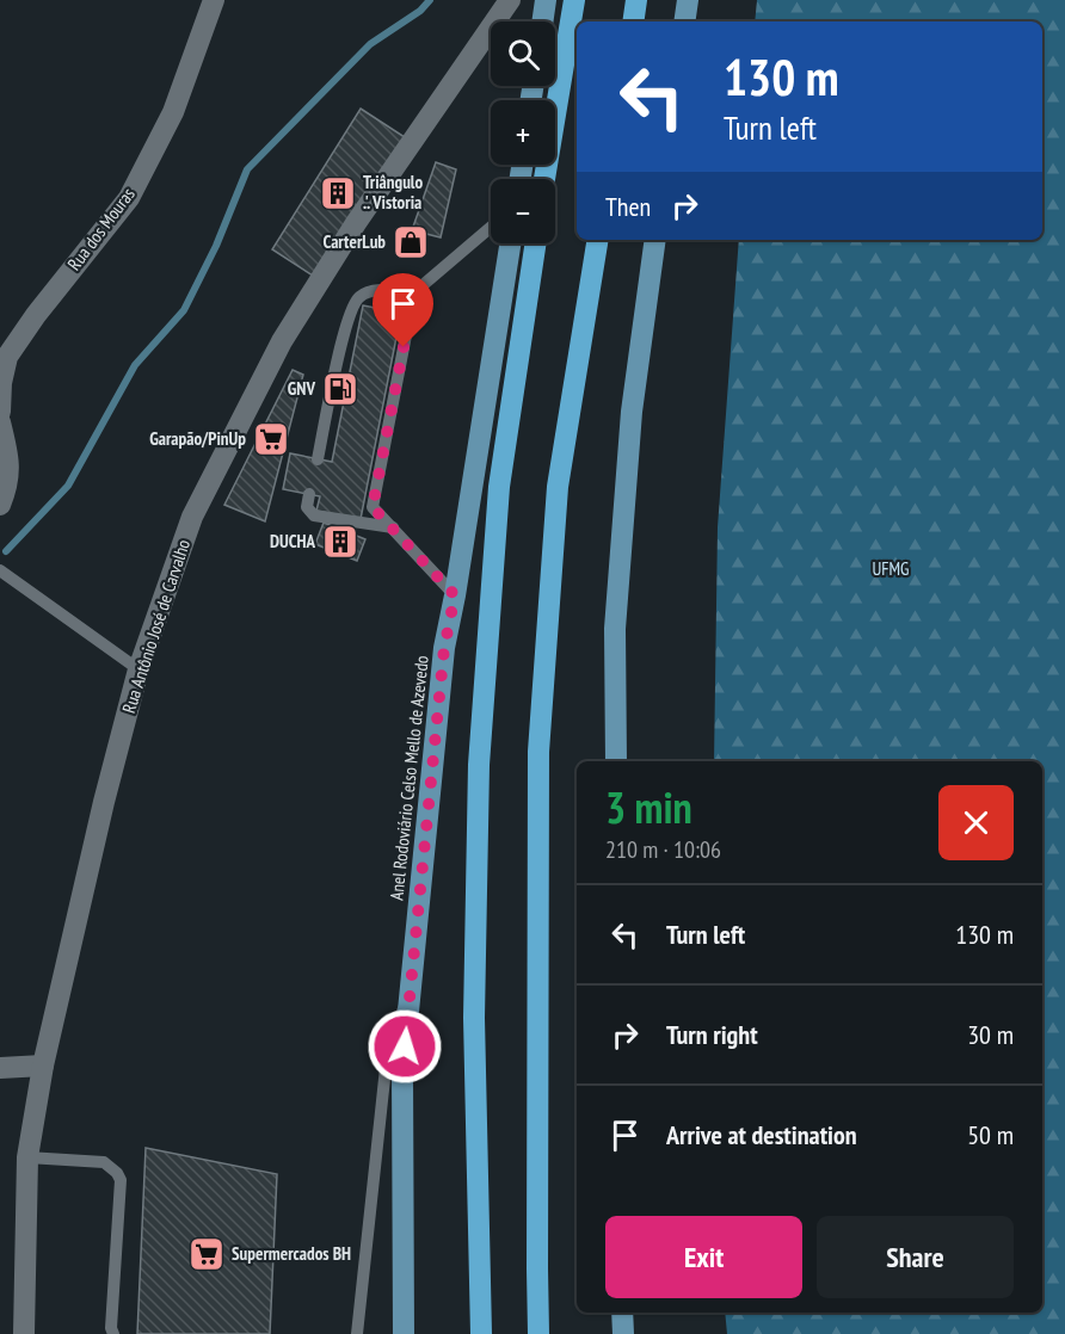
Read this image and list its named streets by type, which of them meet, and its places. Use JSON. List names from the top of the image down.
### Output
{
  "streets": {
    "main road": ["Anel Rodoviário Celso Mello de Azevedo"],
    "street": ["Rua dos Mouras", "Rua Antônio José de Carvalho"]
  },
  "parks": ["UFMG"],
  "places": {
    "building": ["Triângulo .'. Vistoria", "DUCHA"],
    "shop": ["CarterLub"],
    "fuel station": ["GNV"],
    "supermarket": ["Garapão/PinUp", "Supermercados BH"]
  },
  "page": {
    "map_buttons": ["+", "−"],
    "turn": ["130 m", "Turn left"],
    "then": "Then",
    "heading": ["3 min", "210 m · 10:06"],
    "list": [
      {
        "name": "Turn left",
        "value": "130 m"
      },
      {
        "name": "Turn right",
        "value": "30 m"
      },
      {
        "name": "Arrive at destination",
        "value": "50 m"
      }
    ],
    "buttons": ["Exit", "Share"]
  }
}
